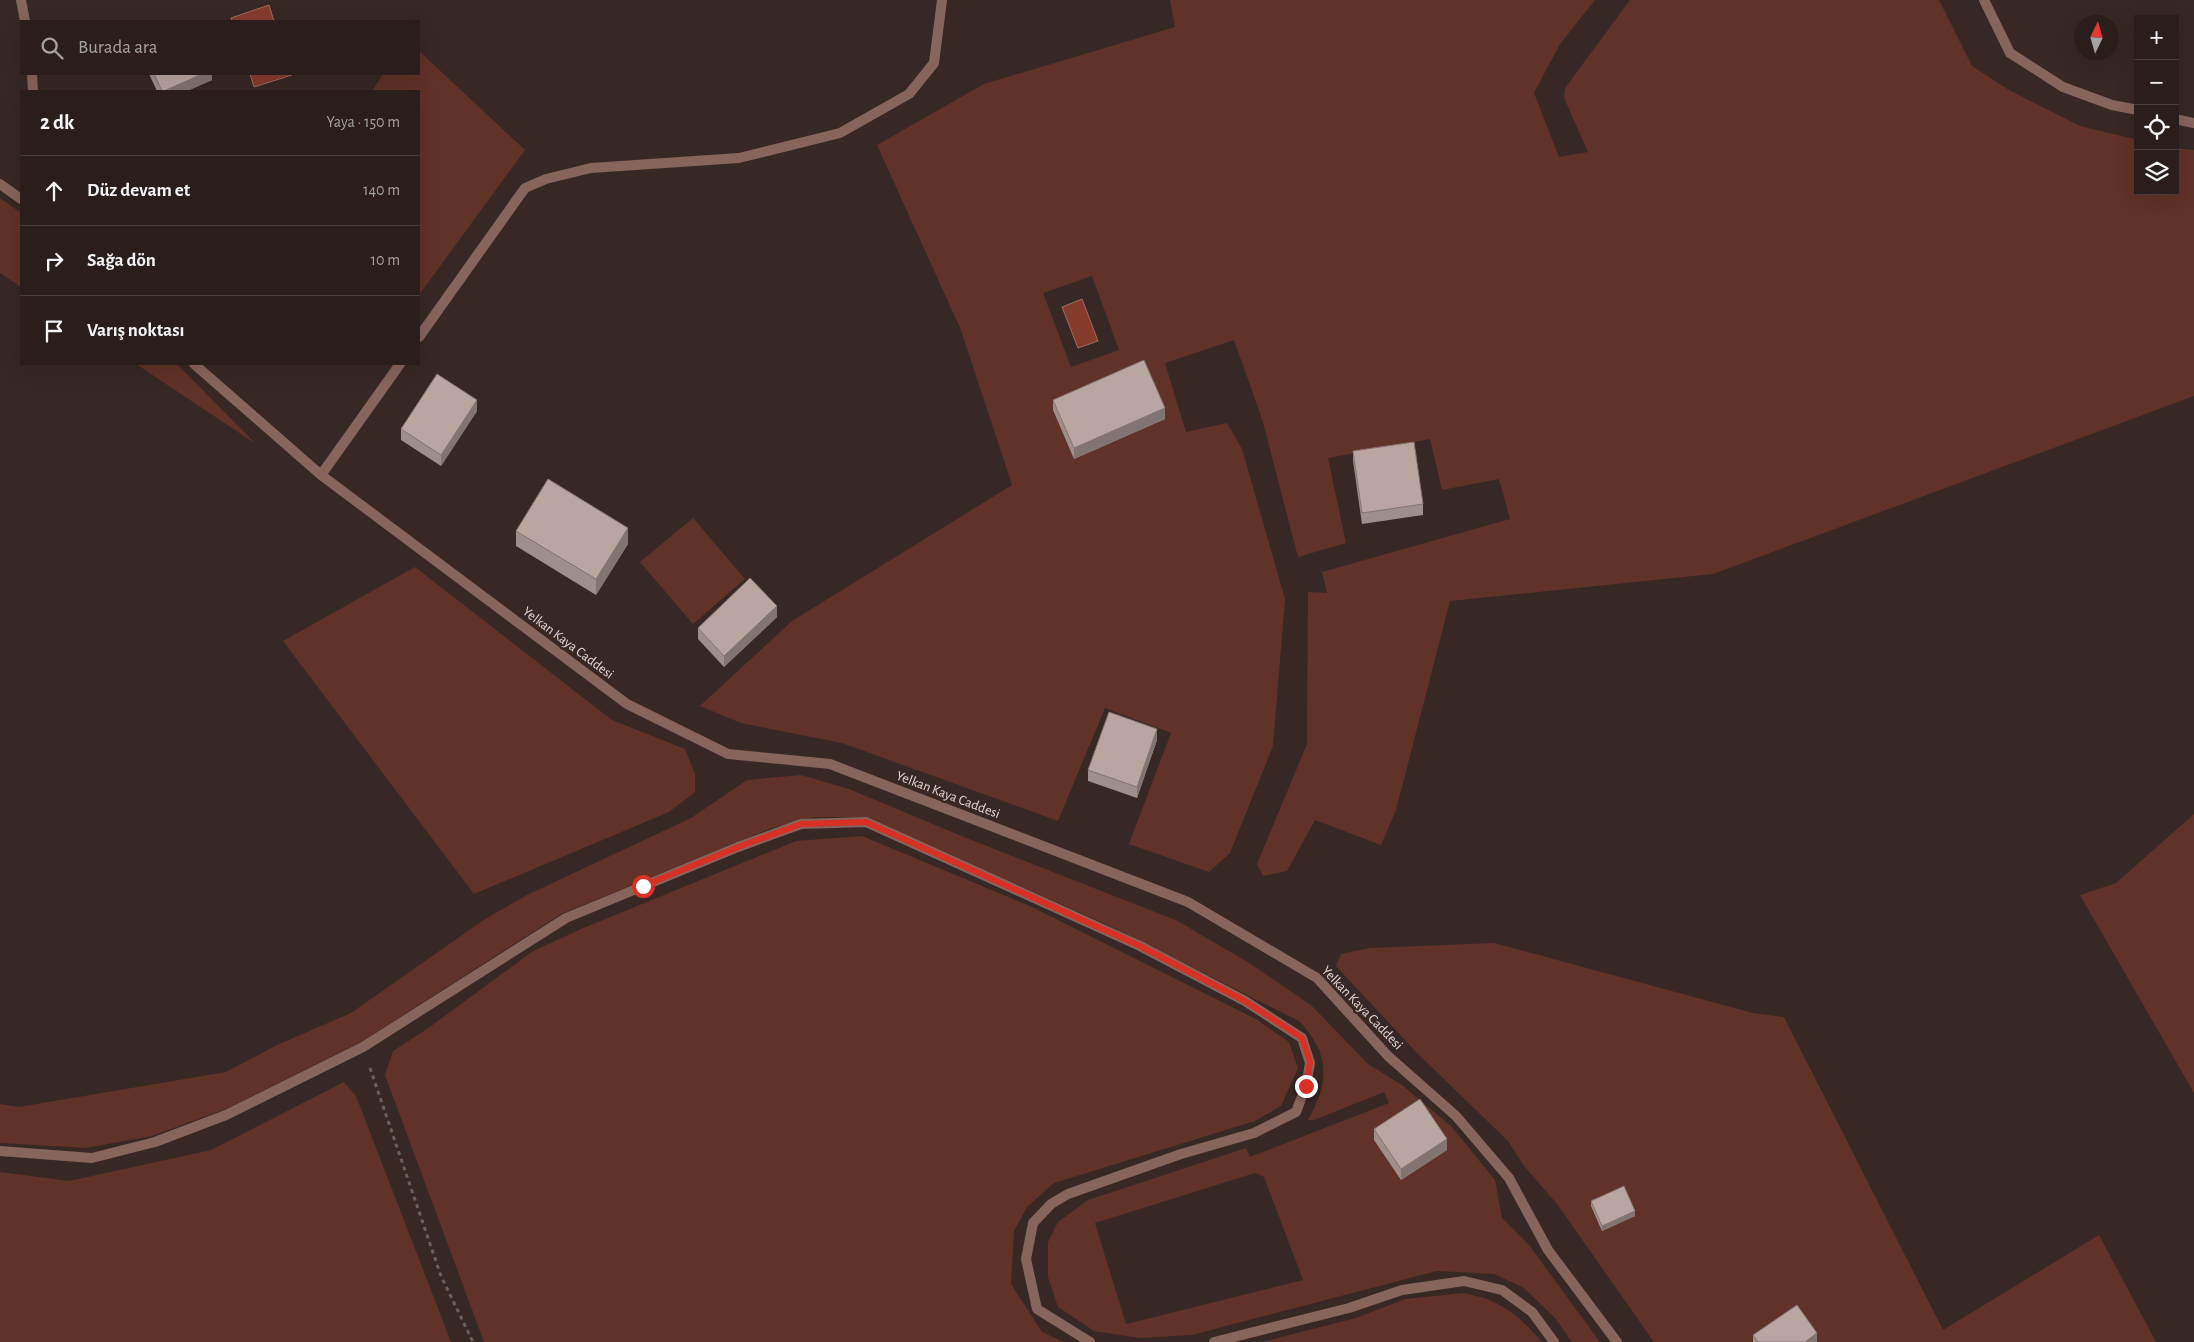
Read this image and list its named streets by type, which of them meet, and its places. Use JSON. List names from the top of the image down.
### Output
{
  "streets": {
    "street": ["Yelkan Kaya Caddesi"]
  },
  "north": "top",
  "page": {
    "map_buttons": ["+", "−"],
    "search": "Burada ara",
    "heading": ["2 dk", "Yaya · 150 m"],
    "list": [
      ["Düz devam et", "140 m"],
      ["Sağa dön", "10 m"],
      "Varış noktası"
    ]
  }
}
